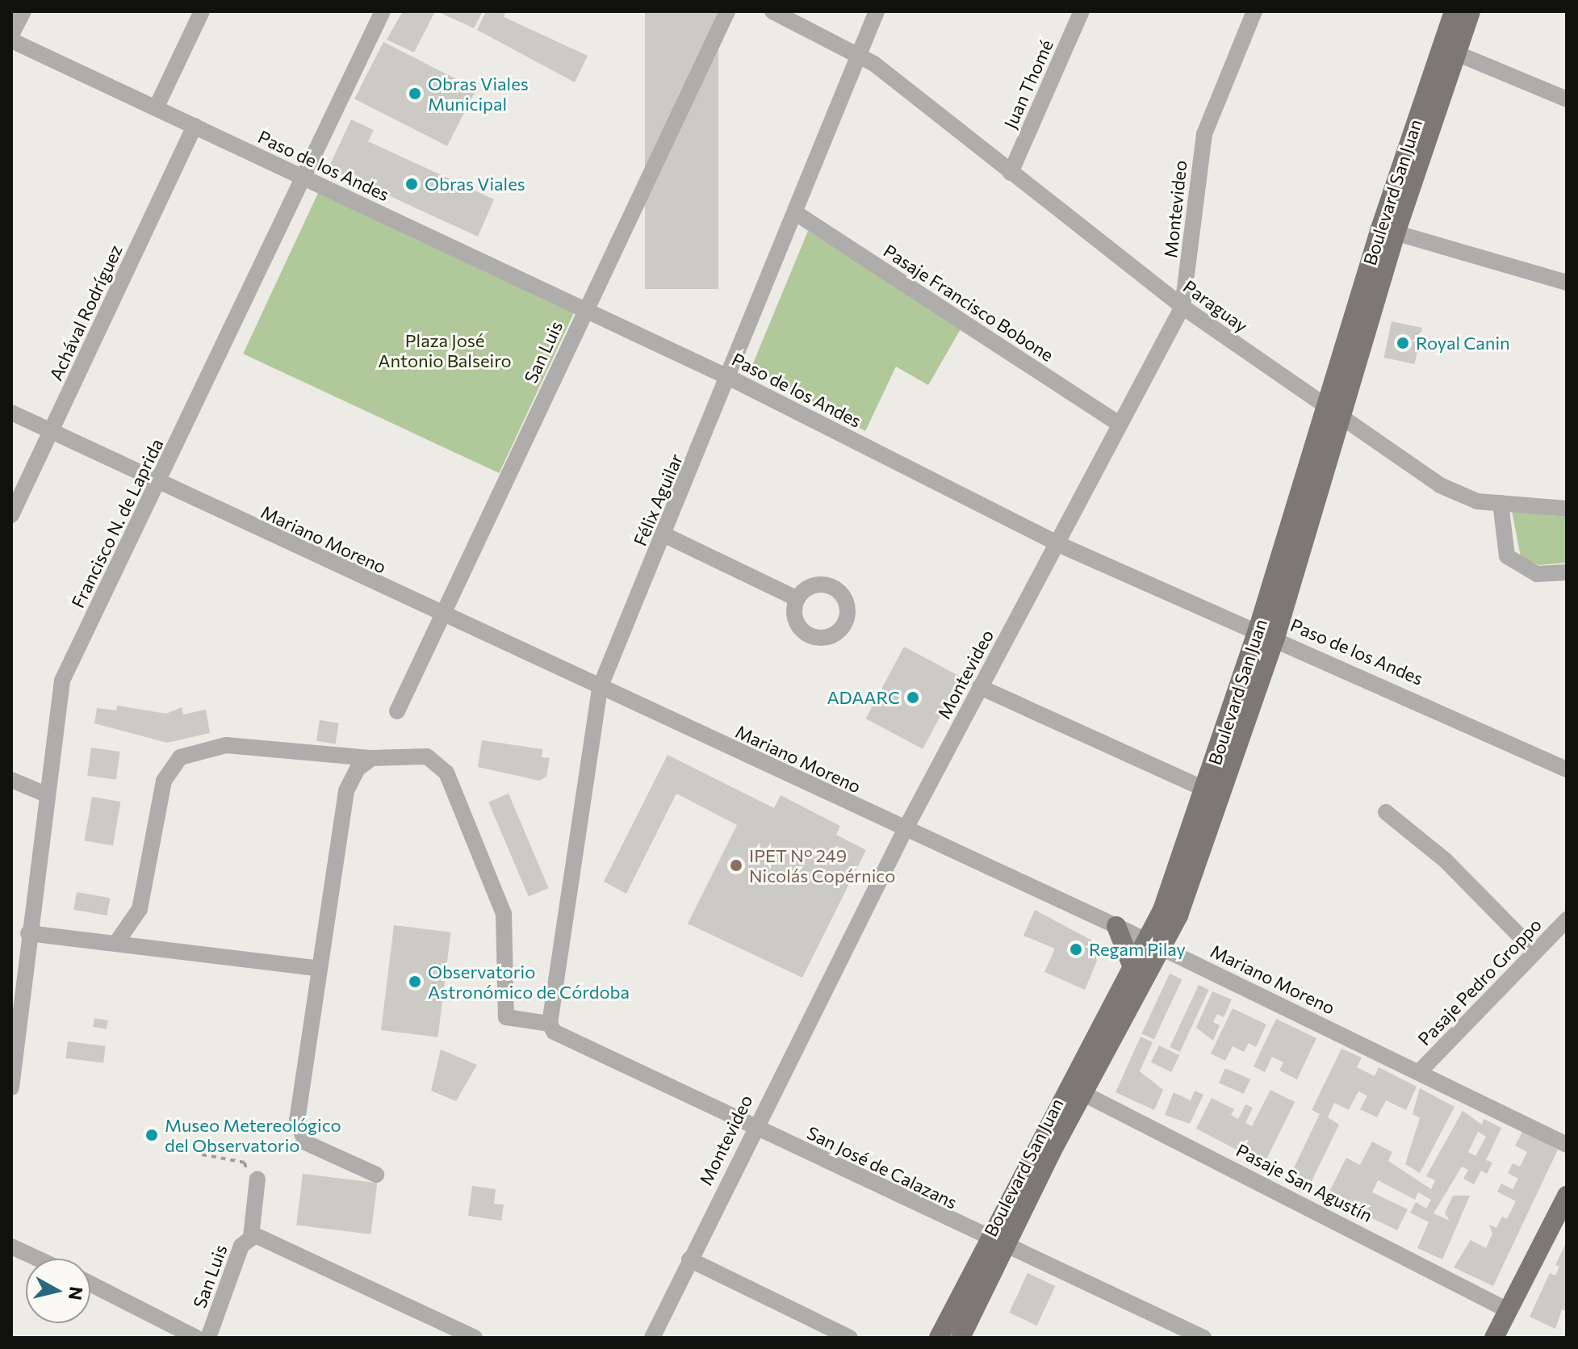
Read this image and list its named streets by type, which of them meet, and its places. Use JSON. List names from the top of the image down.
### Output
{
  "streets": {
    "main road": ["Boulevard San Juan"],
    "street": [
      "Juan Thomé",
      "Paso de los Andes",
      "Montevideo",
      "Pasaje Francisco Bobone",
      "Paraguay",
      "Achával Rodríguez",
      "San Luis",
      "Félix Aguilar",
      "Francisco N. de Laprida",
      "Mariano Moreno",
      "Pasaje Pedro Groppo",
      "San José de Calazans",
      "Pasaje San Agustín"
    ]
  },
  "crossings": [
    ["Juan Thomé", "Paraguay"],
    ["Paso de los Andes", "Boulevard San Juan"],
    ["Paso de los Andes", "Montevideo"],
    ["Paso de los Andes", "Achával Rodríguez"],
    ["Paso de los Andes", "San Luis"],
    ["Paso de los Andes", "Félix Aguilar"],
    ["Paso de los Andes", "Francisco N. de Laprida"],
    ["Boulevard San Juan", "Paraguay"],
    ["Boulevard San Juan", "Mariano Moreno"],
    ["Boulevard San Juan", "San José de Calazans"],
    ["Boulevard San Juan", "Pasaje San Agustín"],
    ["Montevideo", "Pasaje Francisco Bobone"],
    ["Montevideo", "Paraguay"],
    ["Montevideo", "Mariano Moreno"],
    ["Montevideo", "San José de Calazans"],
    ["Pasaje Francisco Bobone", "Félix Aguilar"],
    ["Paraguay", "Félix Aguilar"],
    ["Achával Rodríguez", "Mariano Moreno"],
    ["San Luis", "Mariano Moreno"],
    ["Félix Aguilar", "Mariano Moreno"],
    ["Félix Aguilar", "San José de Calazans"],
    ["Francisco N. de Laprida", "Mariano Moreno"],
    ["Mariano Moreno", "Pasaje Pedro Groppo"]
  ],
  "parks": ["Plaza José Antonio Balseiro"],
  "places": [
    "Obras Viales Municipal",
    "Obras Viales",
    "Royal Canin",
    "ADAARC",
    "IPET N° 249 Nicolás Copérnico",
    "Regam Pilay",
    "Observatorio Astronómico de Córdoba",
    "Museo Metereológico del Observatorio"
  ],
  "north": "right"
}
